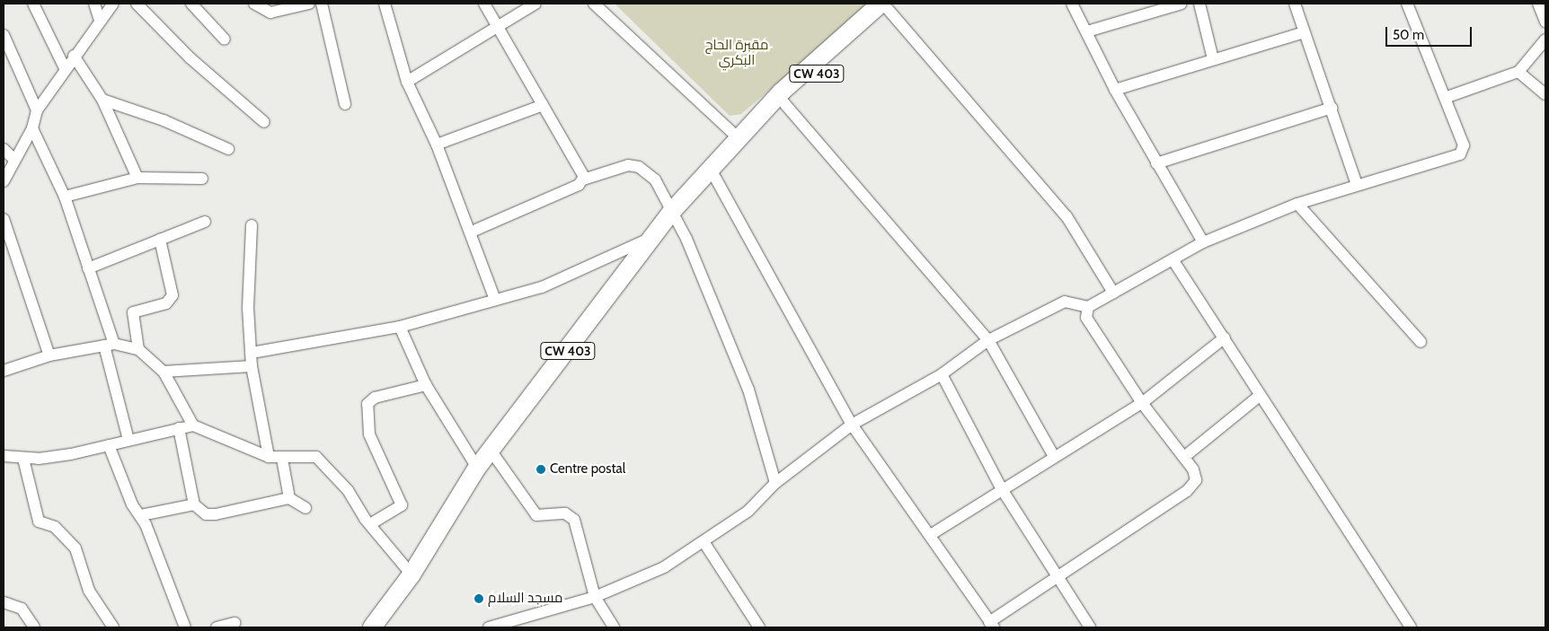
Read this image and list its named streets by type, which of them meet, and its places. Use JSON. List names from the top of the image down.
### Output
{
  "streets": {
    "main road": ["CW 403"]
  },
  "parks": ["مقبرة الحاج البكري"],
  "places": ["Centre postal", "مسجد السلام"],
  "scale_bar": "50 m"
}
